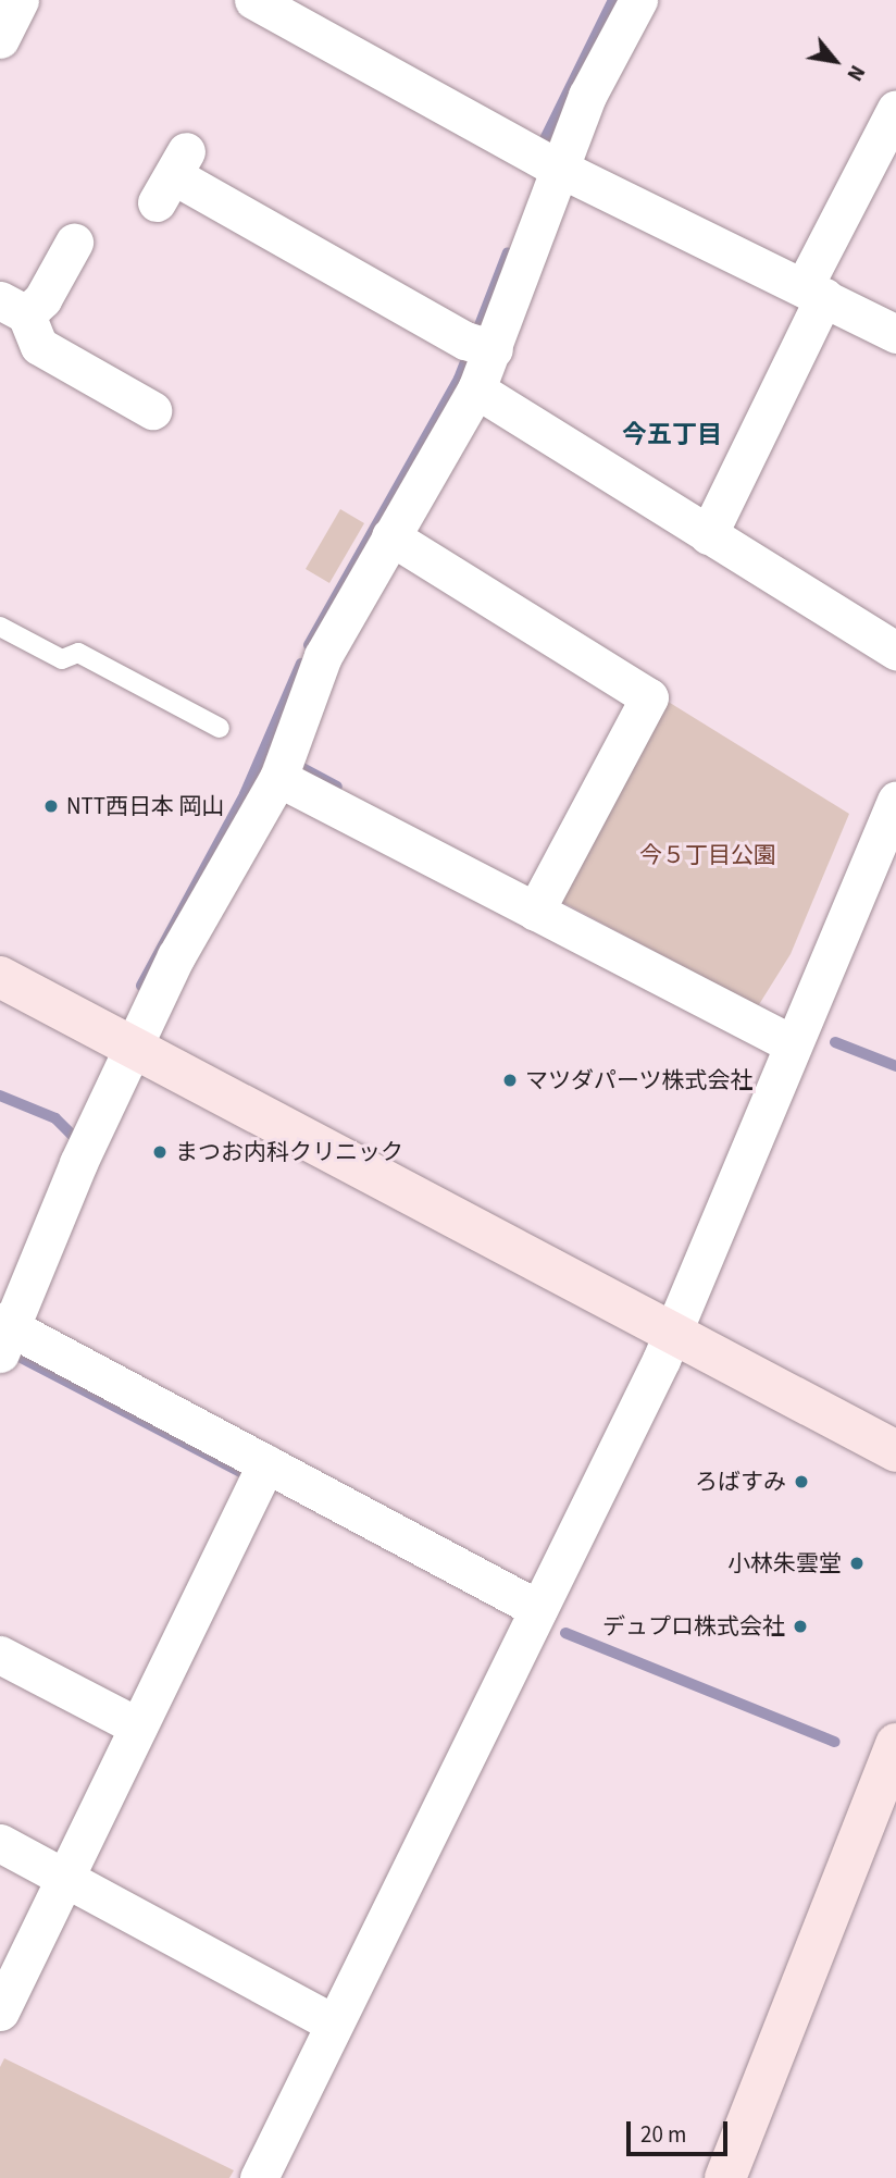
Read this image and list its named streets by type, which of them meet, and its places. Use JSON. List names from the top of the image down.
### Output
{
  "districts": ["今五丁目"],
  "parks": ["今５丁目公園"],
  "places": [
    "NTT西日本 岡山",
    "マツダパーツ株式会社",
    "まつお内科クリニック",
    "ろばすみ",
    "小林朱雲堂",
    "デュプロ株式会社"
  ],
  "scale_bar": "20 m",
  "north": "bottom right"
}
